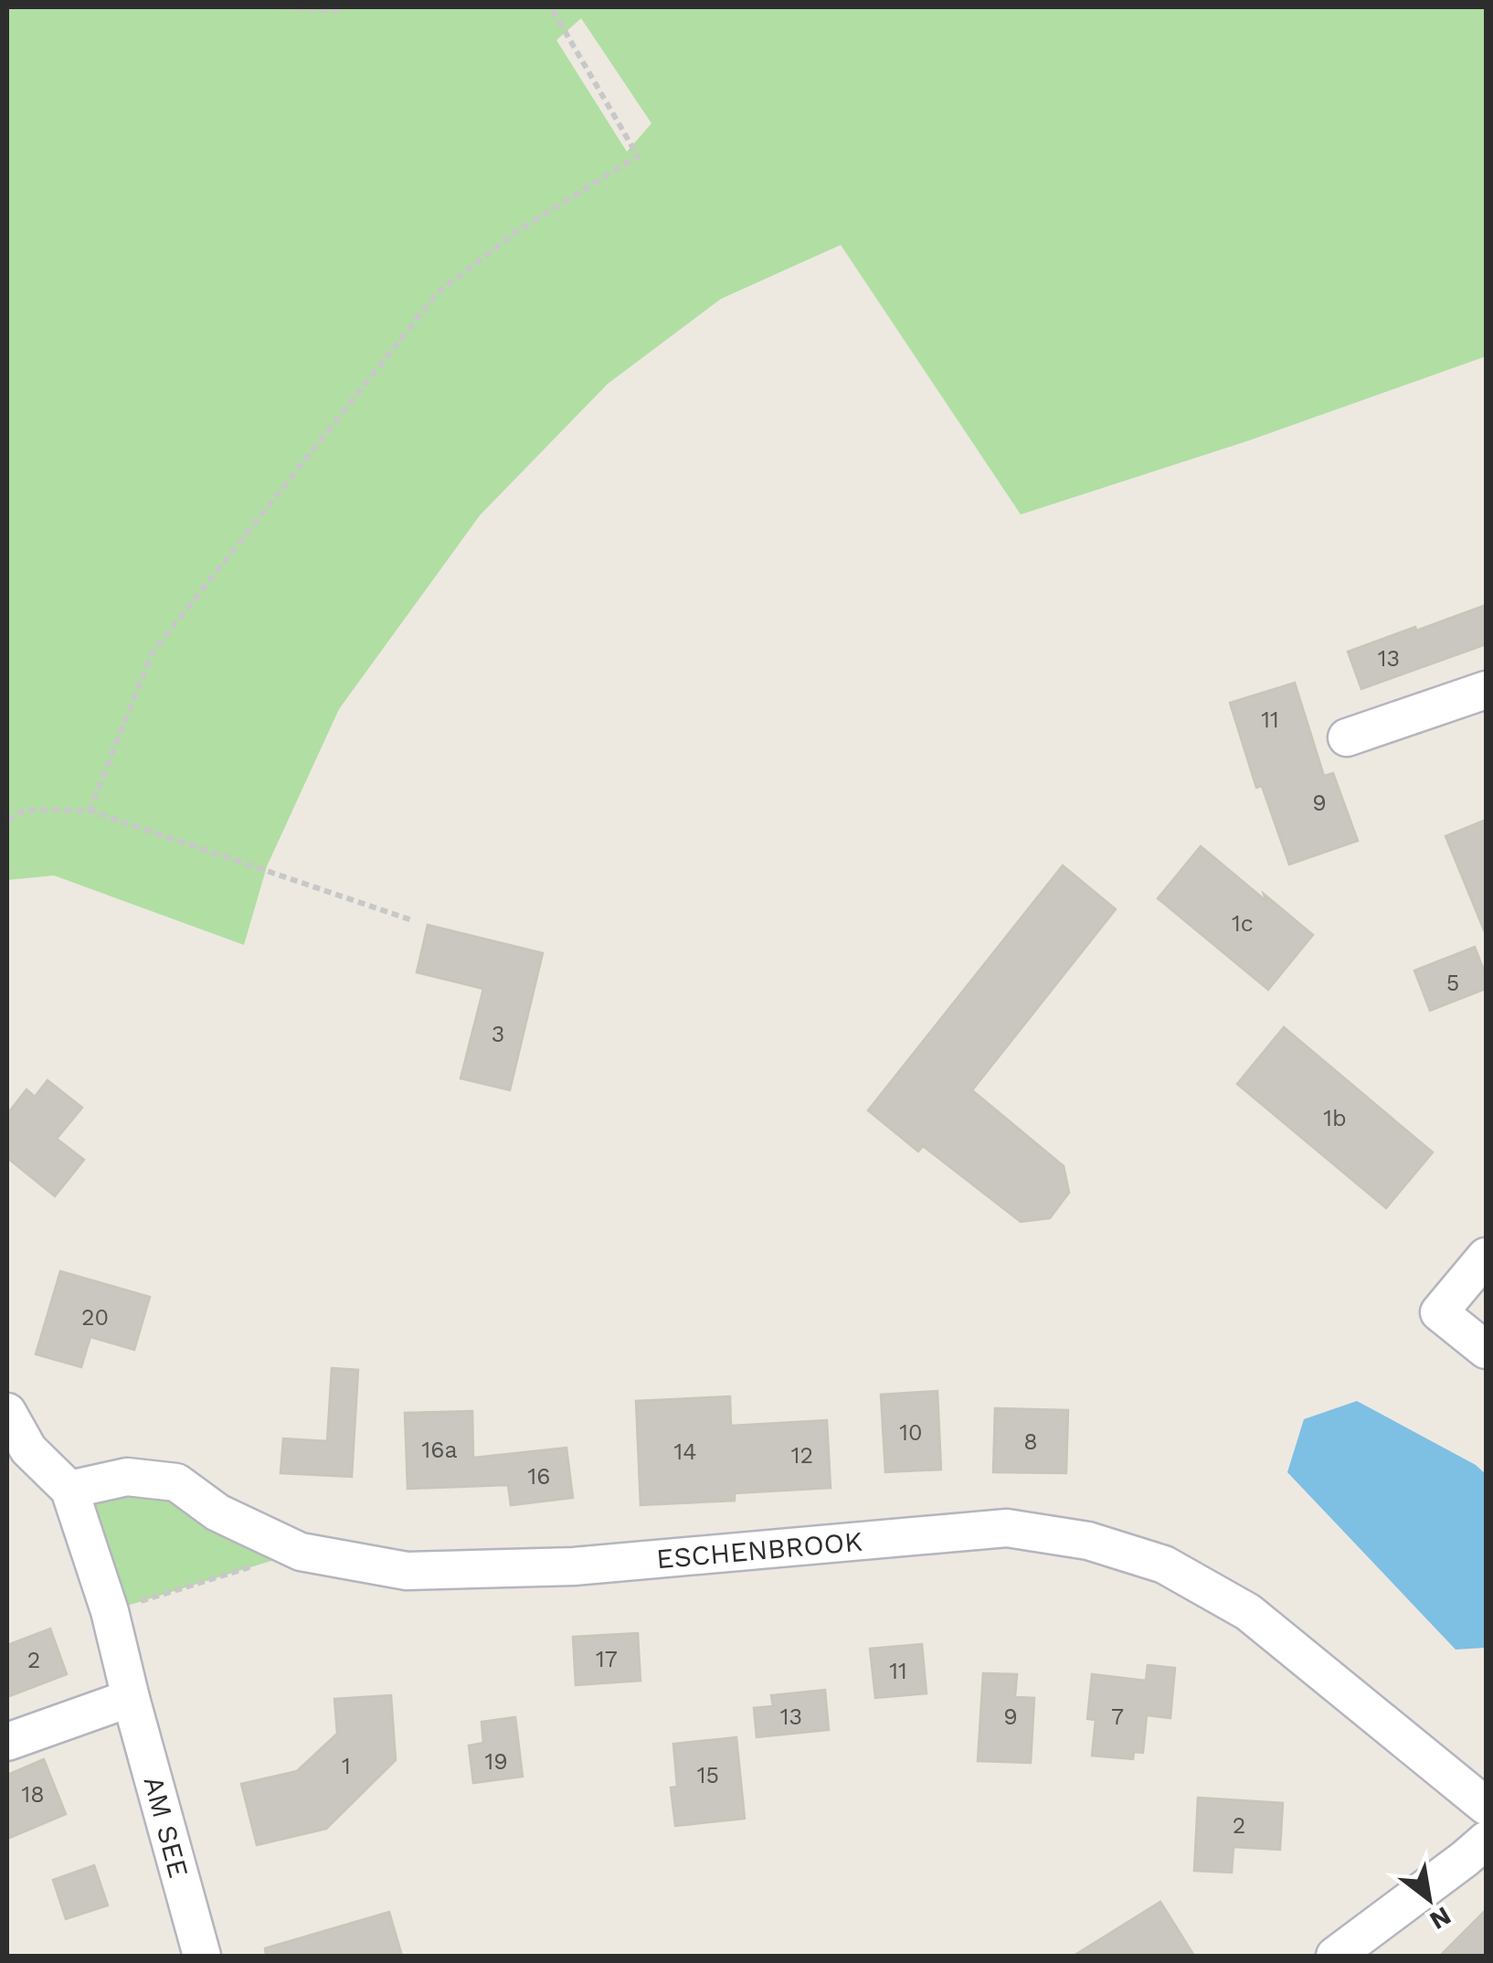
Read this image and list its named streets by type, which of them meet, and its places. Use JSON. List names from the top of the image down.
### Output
{
  "streets": {
    "street": ["ESCHENBROOK", "AM SEE"]
  },
  "crossings": [
    ["ESCHENBROOK", "AM SEE"]
  ],
  "house_numbers": [
    "13",
    "11",
    "9",
    "1c",
    "5",
    "3",
    "1b",
    "20",
    "10",
    "8",
    "16a",
    "14",
    "12",
    "16",
    "17",
    "2",
    "11",
    "13",
    "9",
    "7",
    "19",
    "1",
    "15",
    "18",
    "2"
  ],
  "north": "bottom right"
}
